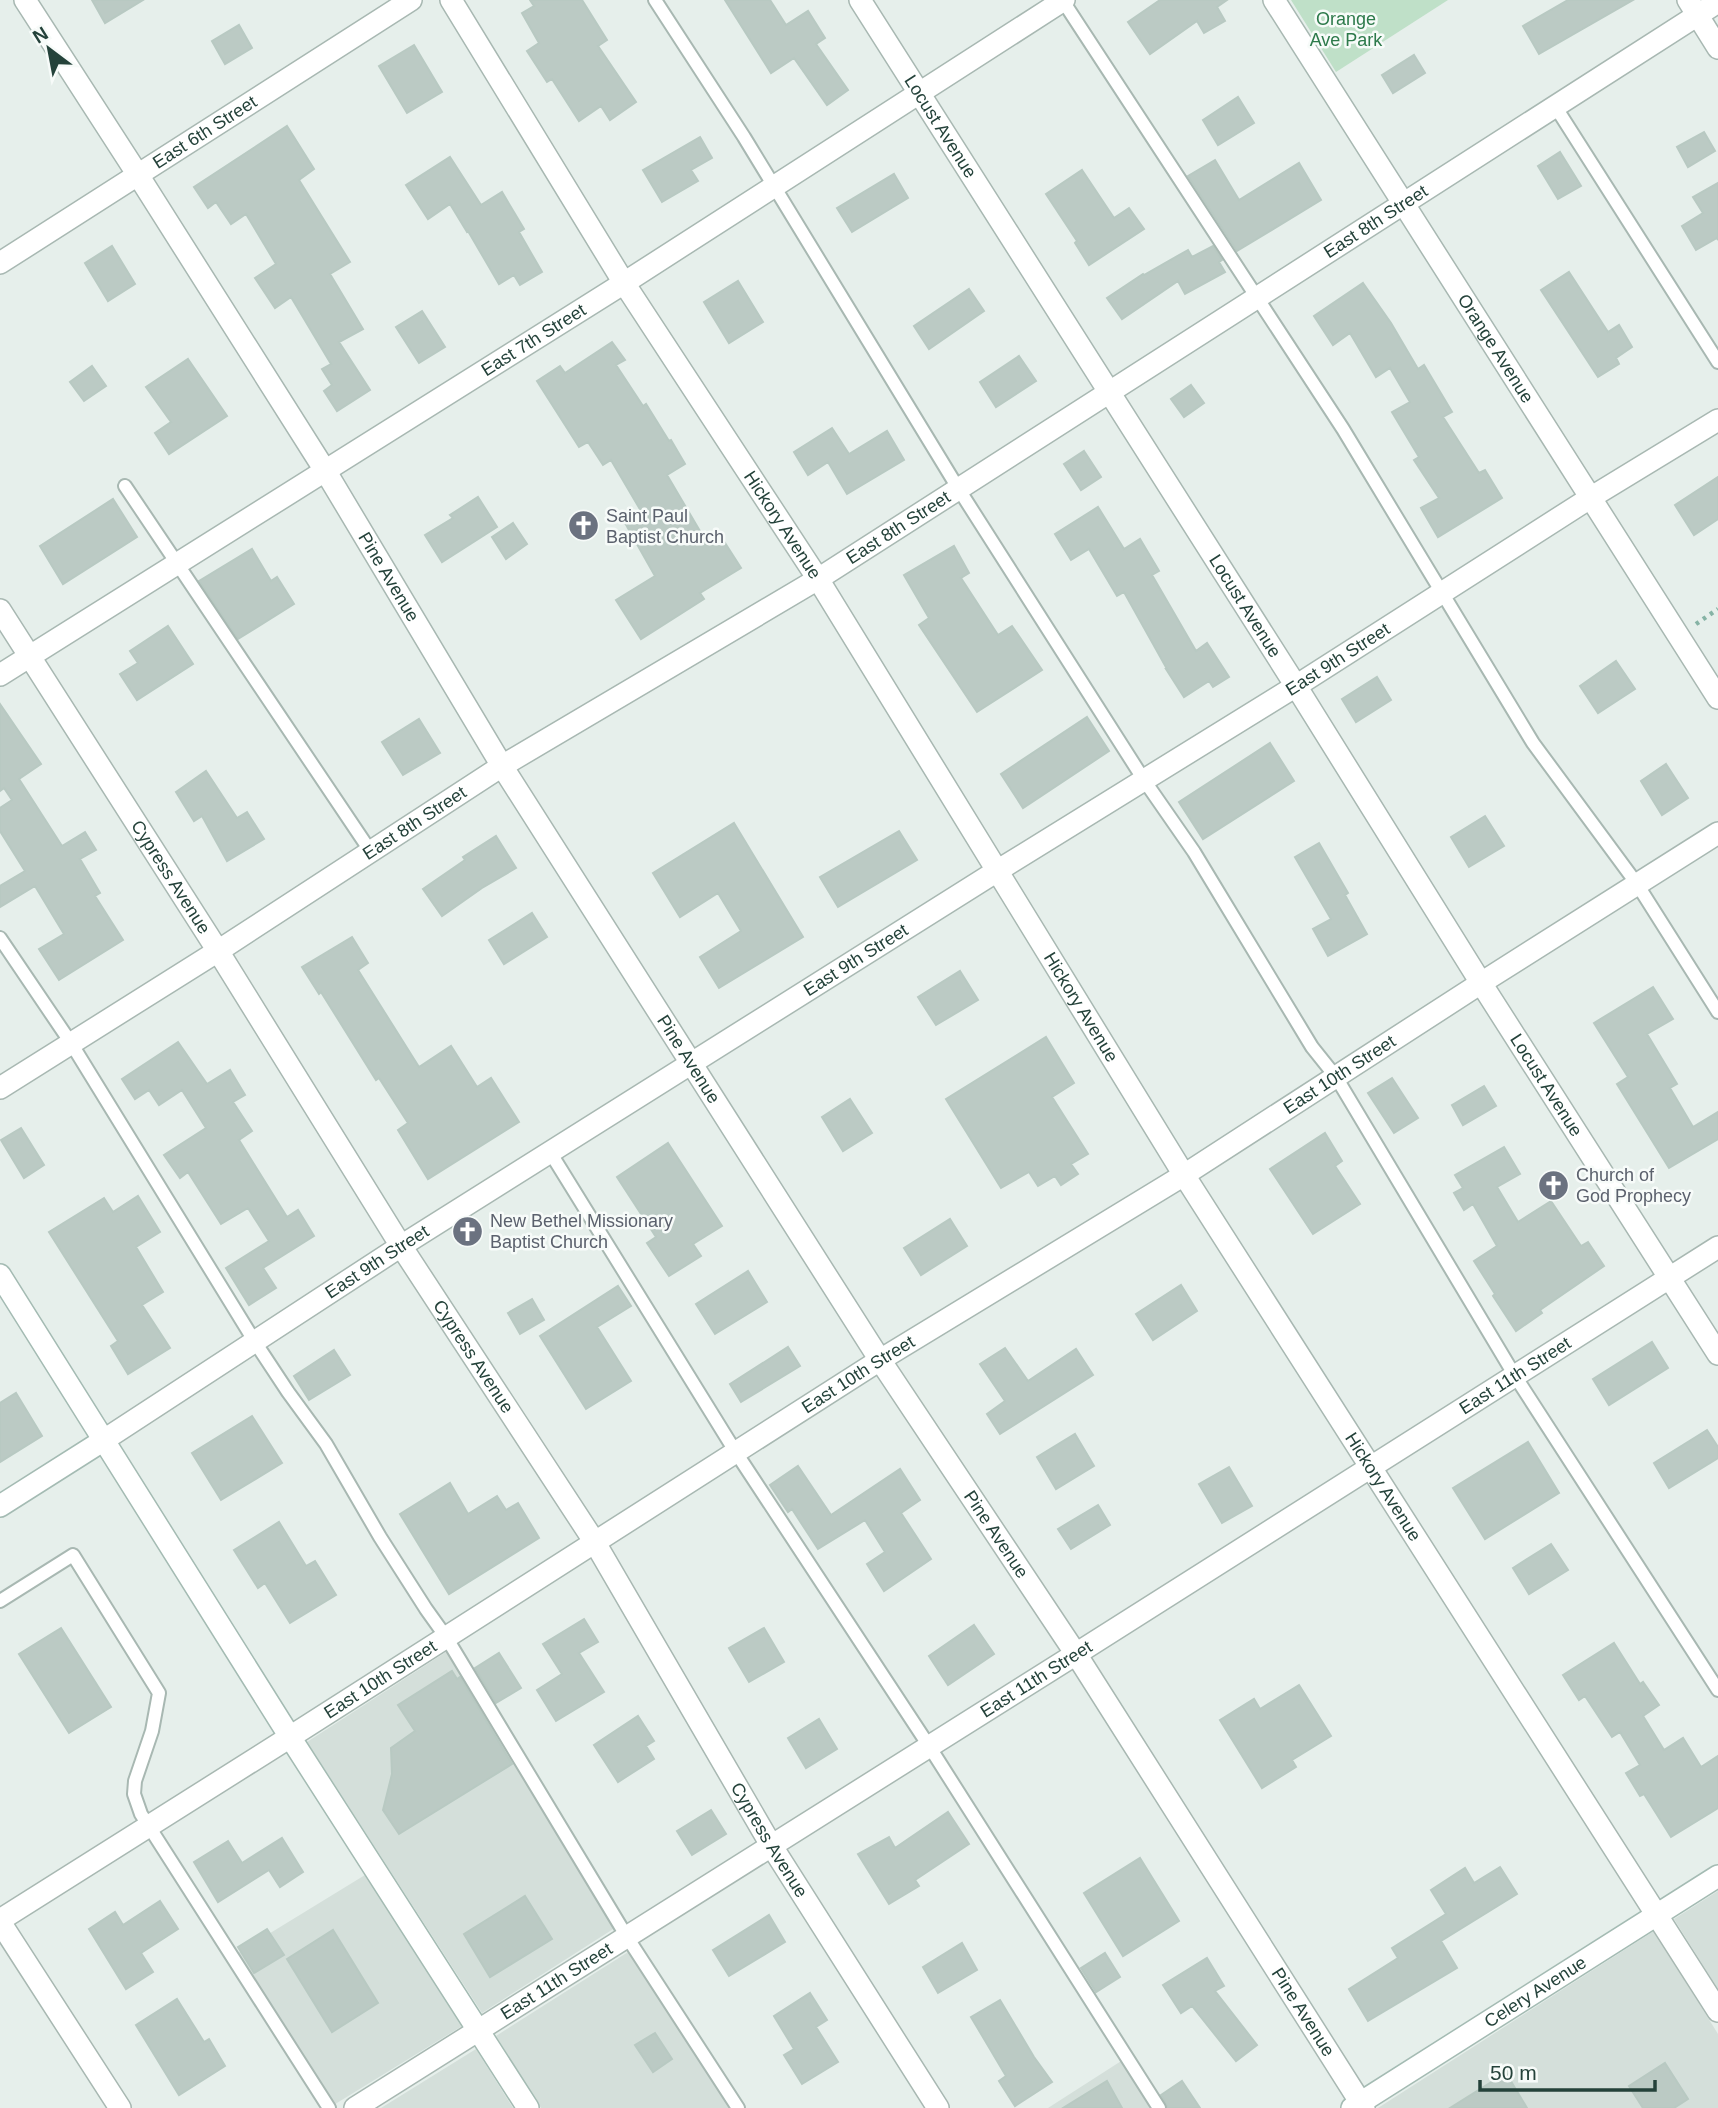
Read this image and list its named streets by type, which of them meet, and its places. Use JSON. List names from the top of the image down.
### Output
{
  "streets": {
    "street": [
      "Locust Avenue",
      "East 6th Street",
      "East 8th Street",
      "East 7th Street",
      "Orange Avenue",
      "Hickory Avenue",
      "Pine Avenue",
      "East 9th Street",
      "Cypress Avenue",
      "East 10th Street",
      "East 11th Street",
      "Celery Avenue"
    ]
  },
  "crossings": [
    ["Locust Avenue", "East 8th Street"],
    ["Locust Avenue", "East 7th Street"],
    ["Locust Avenue", "East 9th Street"],
    ["Locust Avenue", "East 10th Street"],
    ["Locust Avenue", "East 11th Street"],
    ["East 6th Street", "Pine Avenue"],
    ["East 8th Street", "Orange Avenue"],
    ["East 8th Street", "Hickory Avenue"],
    ["East 8th Street", "Pine Avenue"],
    ["East 8th Street", "Cypress Avenue"],
    ["East 7th Street", "Hickory Avenue"],
    ["East 7th Street", "Pine Avenue"],
    ["East 7th Street", "Cypress Avenue"],
    ["Orange Avenue", "East 9th Street"],
    ["Hickory Avenue", "East 9th Street"],
    ["Hickory Avenue", "East 10th Street"],
    ["Hickory Avenue", "East 11th Street"],
    ["Hickory Avenue", "Celery Avenue"],
    ["Pine Avenue", "East 9th Street"],
    ["Pine Avenue", "East 10th Street"],
    ["Pine Avenue", "East 11th Street"],
    ["Pine Avenue", "Celery Avenue"],
    ["East 9th Street", "Cypress Avenue"],
    ["Cypress Avenue", "East 10th Street"],
    ["Cypress Avenue", "East 11th Street"]
  ],
  "parks": ["Orange Ave Park"],
  "places": {
    "church": ["Saint Paul Baptist Church", "Church of God Prophecy", "New Bethel Missionary Baptist Church"]
  },
  "scale_bar": "50 m",
  "north": "top left"
}
